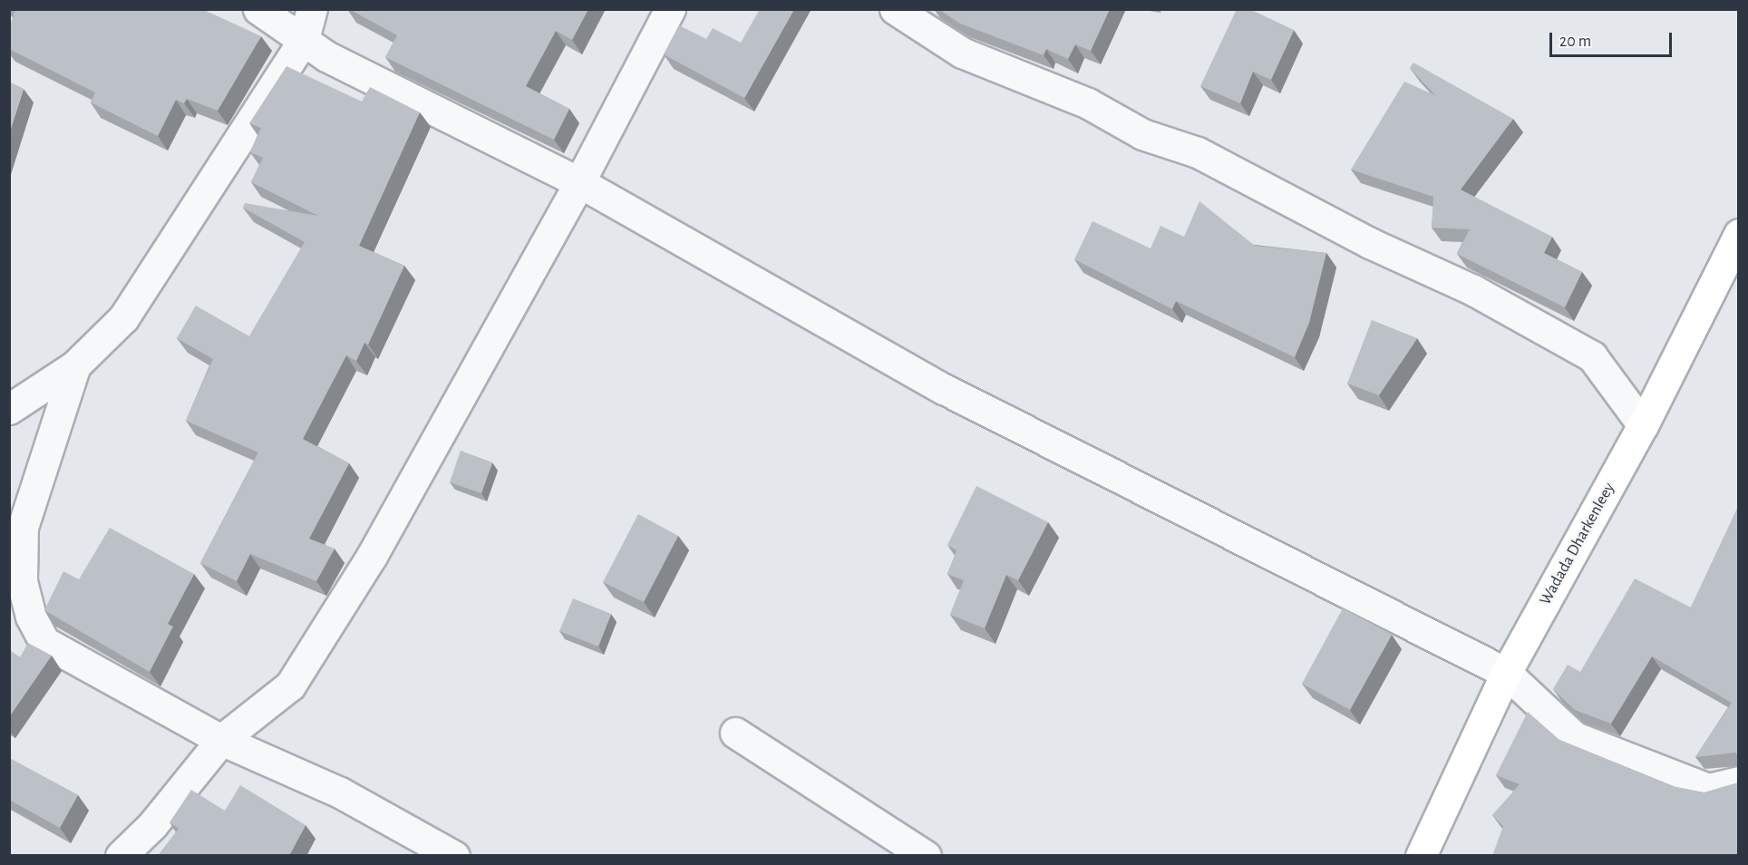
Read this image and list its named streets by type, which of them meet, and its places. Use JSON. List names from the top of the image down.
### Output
{
  "streets": {
    "main road": ["Wadada Dharkenleey"]
  },
  "scale_bar": "20 m"
}
